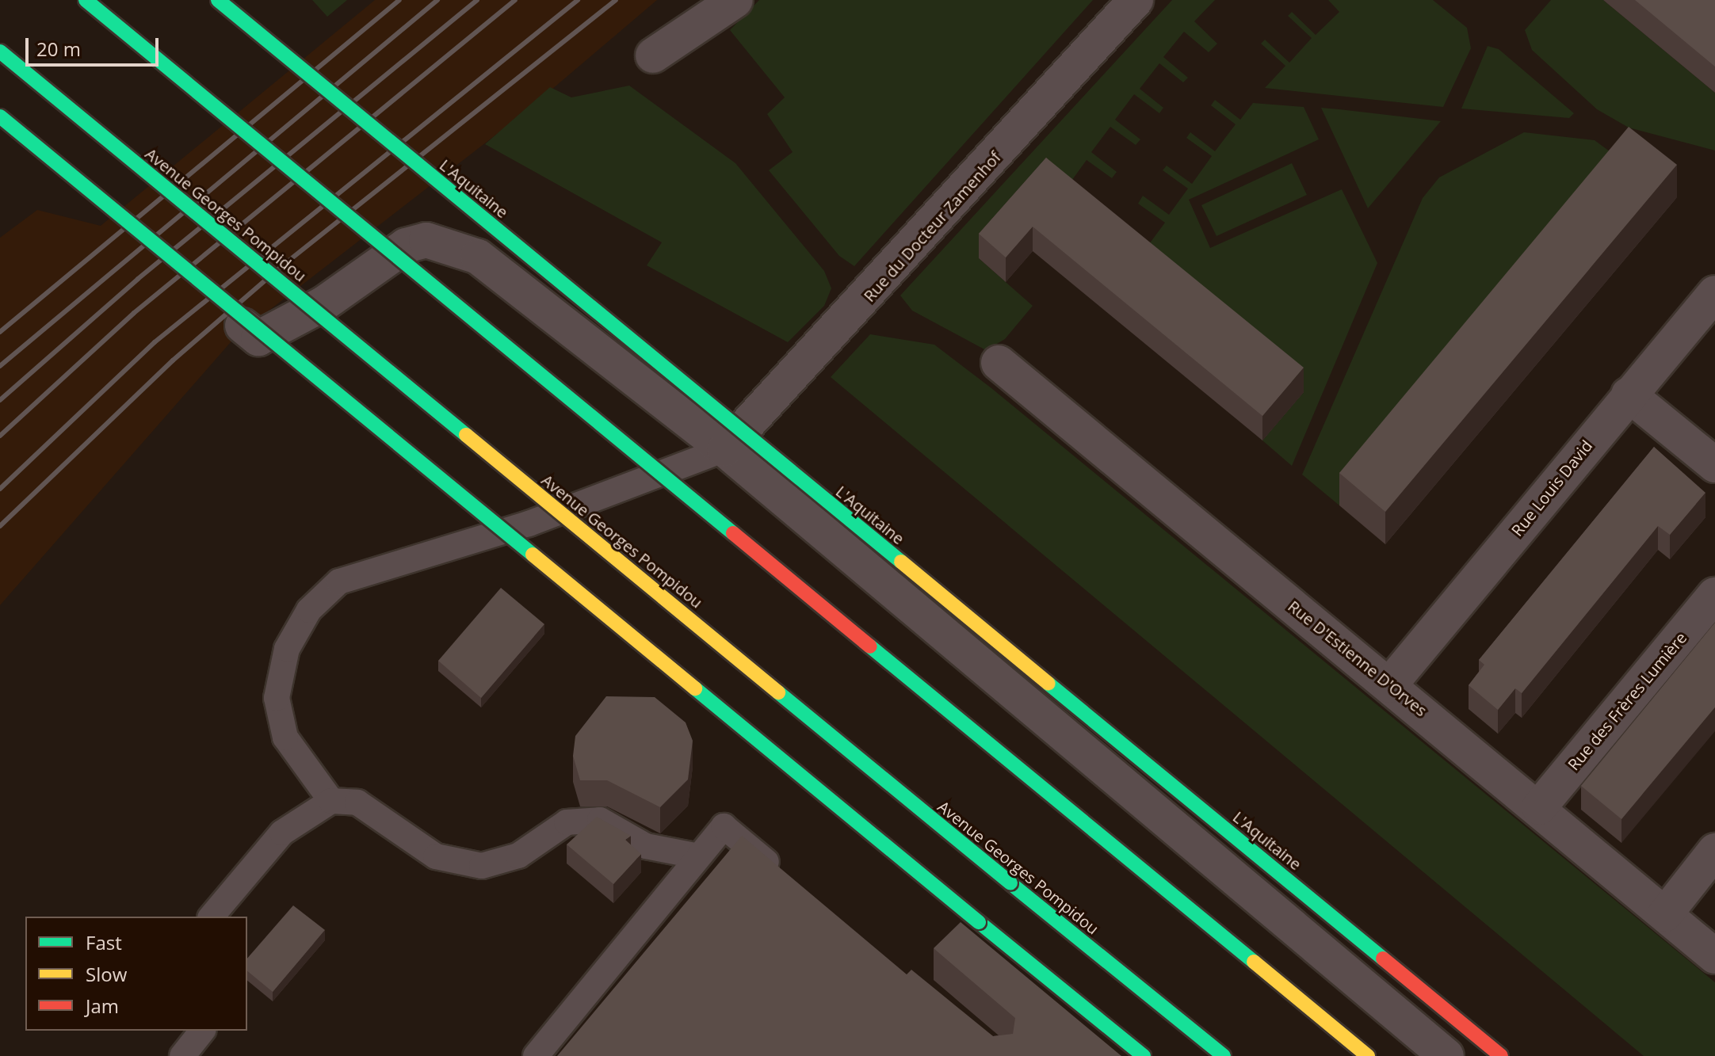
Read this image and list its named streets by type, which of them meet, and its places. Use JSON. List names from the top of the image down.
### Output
{
  "streets": {
    "main road": ["L'Aquitaine", "Avenue Georges Pompidou"],
    "street": [
      "Rue du Docteur Zamenhof",
      "Rue Louis David",
      "Rue D'Estienne D'Orves",
      "Rue des Frères Lumière"
    ]
  },
  "crossings": [
    ["Rue Louis David", "Rue D'Estienne D'Orves"],
    ["Rue D'Estienne D'Orves", "Rue des Frères Lumière"]
  ],
  "legend": ["Fast", "Slow", "Jam"],
  "scale_bar": "20 m"
}
